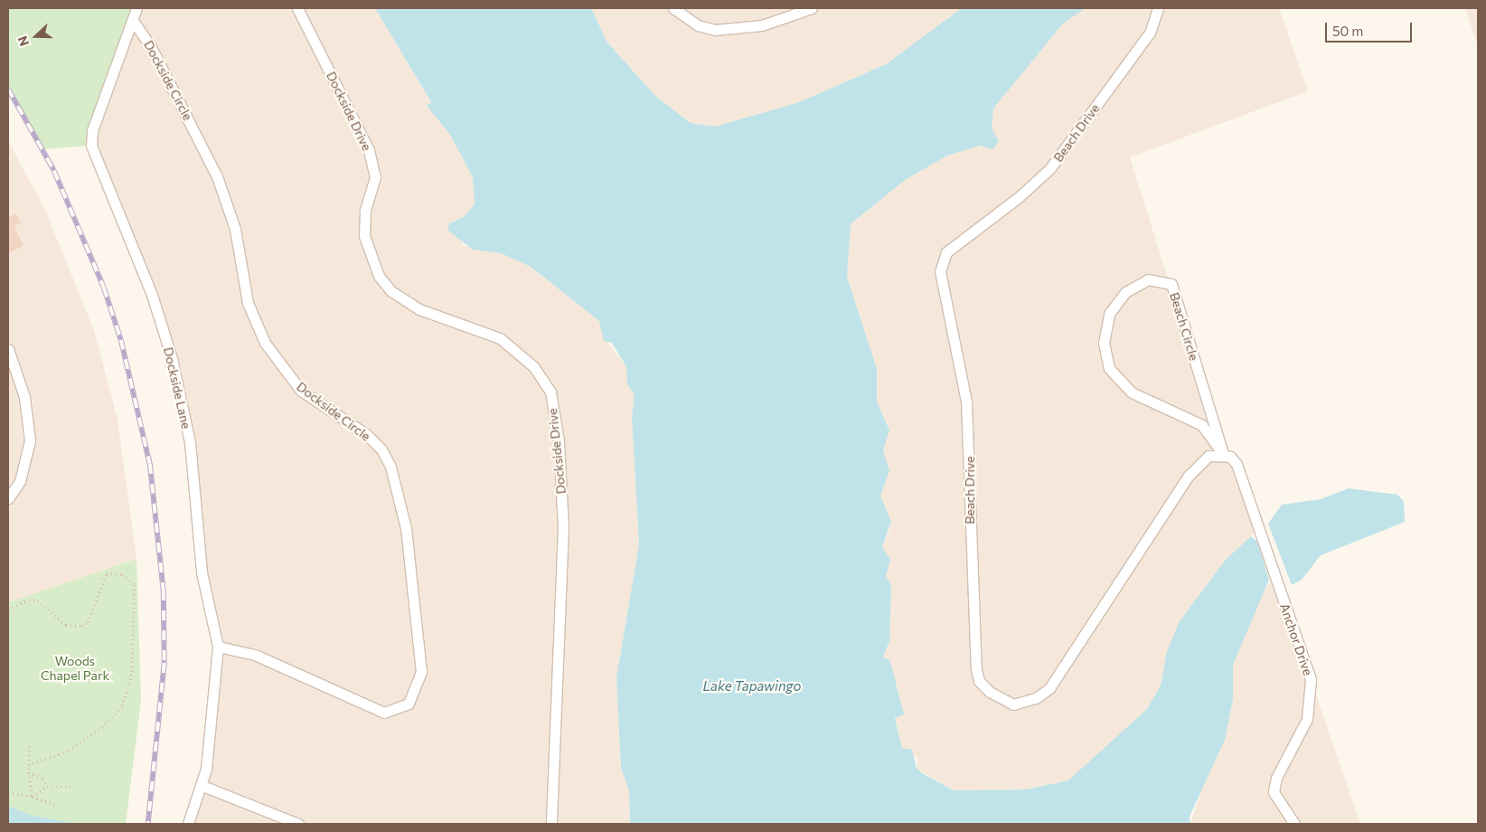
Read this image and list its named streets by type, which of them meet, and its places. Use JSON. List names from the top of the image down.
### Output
{
  "streets": {
    "street": [
      "Dockside Circle",
      "Dockside Drive",
      "Beach Drive",
      "Beach Circle",
      "Dockside Lane",
      "Anchor Drive"
    ]
  },
  "crossings": [
    ["Dockside Circle", "Dockside Lane"],
    ["Beach Drive", "Beach Circle"],
    ["Beach Drive", "Anchor Drive"],
    ["Beach Circle", "Anchor Drive"]
  ],
  "water": ["Lake Tapawingo"],
  "parks": ["Woods Chapel Park"],
  "scale_bar": "50 m",
  "north": "left"
}
